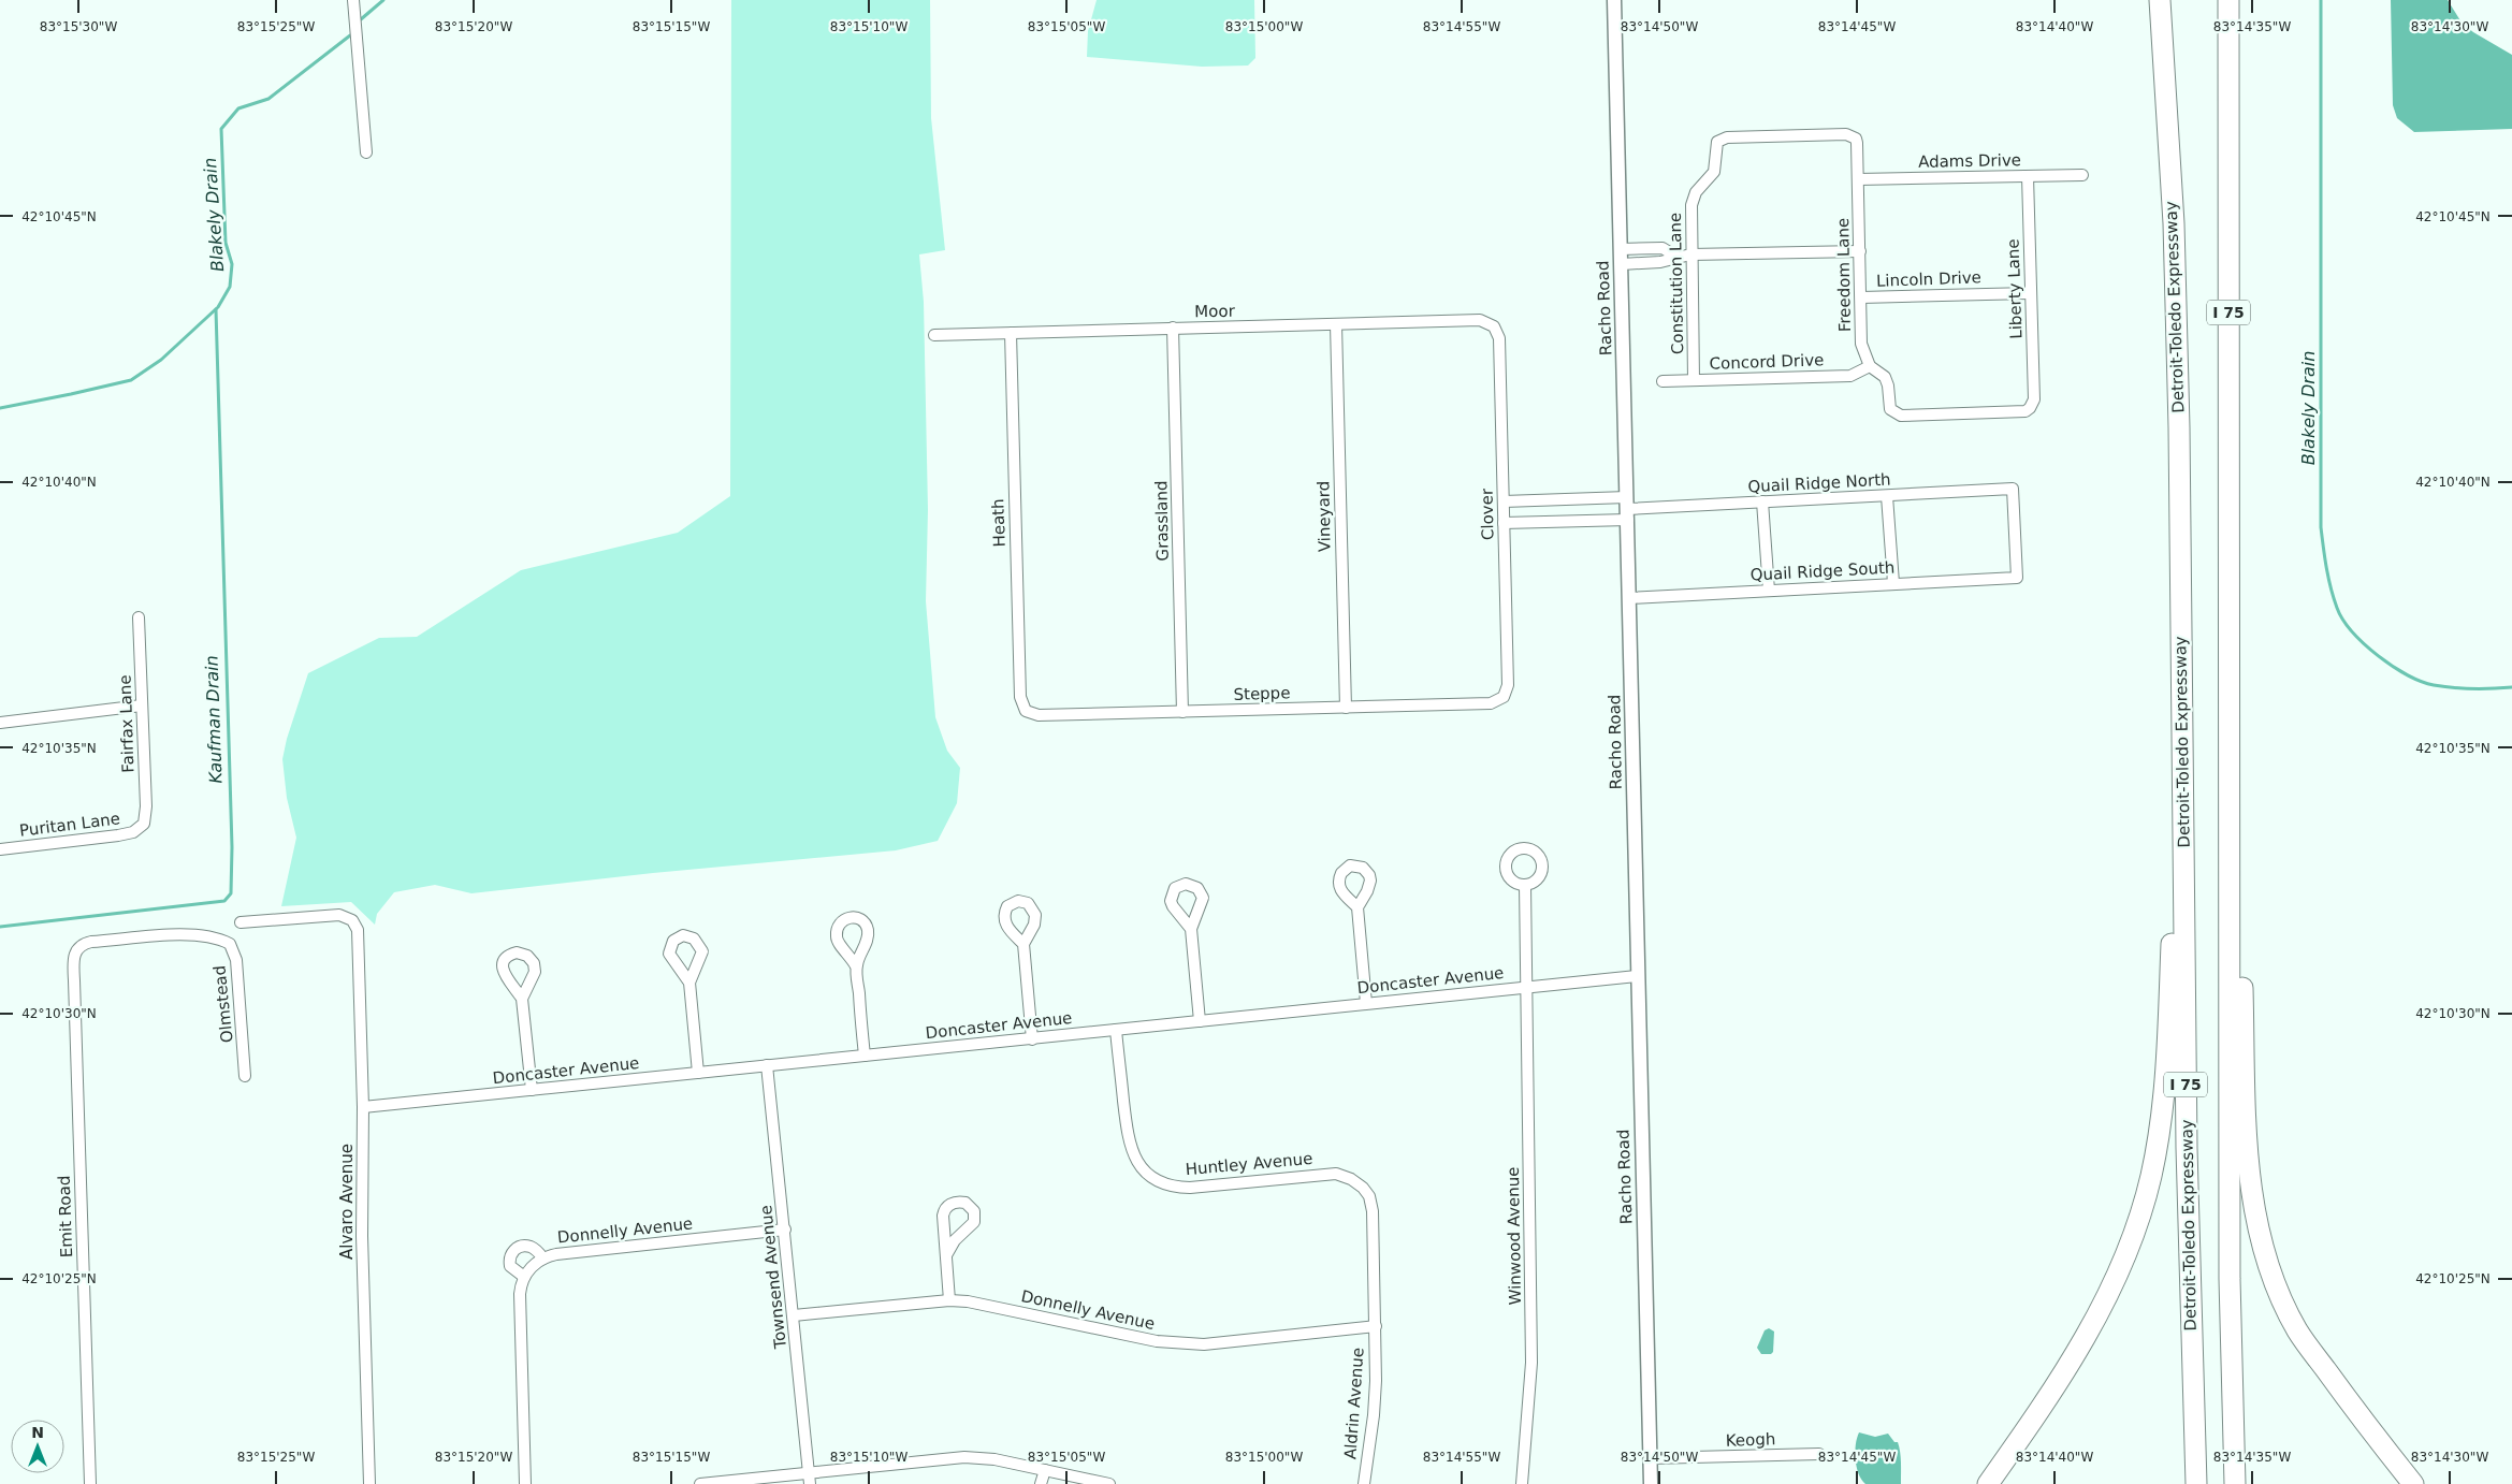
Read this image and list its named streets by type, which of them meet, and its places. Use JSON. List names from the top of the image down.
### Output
{
  "streets": {
    "highway": ["Detroit-Toledo Expressway", "I 75"],
    "street": [
      "Adams Drive",
      "Freedom Lane",
      "Lincoln Drive",
      "Constitution Lane",
      "Liberty Lane",
      "Racho Road",
      "Moor",
      "Concord Drive",
      "Quail Ridge North",
      "Clover",
      "Vineyard",
      "Grassland",
      "Heath",
      "Quail Ridge South",
      "Steppe",
      "Fairfax Lane",
      "Puritan Lane",
      "Doncaster Avenue",
      "Olmstead",
      "Huntley Avenue",
      "Alvaro Avenue",
      "Emit Road",
      "Donnelly Avenue",
      "Winwood Avenue",
      "Townsend Avenue",
      "Aldrin Avenue",
      "Keogh"
    ]
  },
  "crossings": [
    ["Adams Drive", "Freedom Lane"],
    ["Adams Drive", "Liberty Lane"],
    ["Freedom Lane", "Lincoln Drive"],
    ["Freedom Lane", "Constitution Lane"],
    ["Freedom Lane", "Liberty Lane"],
    ["Freedom Lane", "Concord Drive"],
    ["Lincoln Drive", "Liberty Lane"],
    ["Constitution Lane", "Concord Drive"],
    ["Racho Road", "Quail Ridge North"],
    ["Racho Road", "Quail Ridge South"],
    ["Racho Road", "Doncaster Avenue"],
    ["Racho Road", "Keogh"],
    ["Moor", "Clover"],
    ["Moor", "Vineyard"],
    ["Moor", "Grassland"],
    ["Moor", "Heath"],
    ["Quail Ridge North", "Quail Ridge South"],
    ["Clover", "Steppe"],
    ["Vineyard", "Steppe"],
    ["Grassland", "Steppe"],
    ["Heath", "Steppe"],
    ["Fairfax Lane", "Puritan Lane"],
    ["Doncaster Avenue", "Huntley Avenue"],
    ["Doncaster Avenue", "Alvaro Avenue"],
    ["Doncaster Avenue", "Winwood Avenue"],
    ["Doncaster Avenue", "Townsend Avenue"],
    ["Olmstead", "Emit Road"],
    ["Huntley Avenue", "Donnelly Avenue"],
    ["Huntley Avenue", "Aldrin Avenue"],
    ["Donnelly Avenue", "Townsend Avenue"],
    ["Donnelly Avenue", "Aldrin Avenue"]
  ],
  "water": ["Blakely Drain", "Kaufman Drain"],
  "north": "top",
  "coordinates": [
    "83°15'30\"W",
    "83°15'25\"W",
    "83°15'20\"W",
    "83°15'15\"W",
    "83°15'10\"W",
    "83°15'05\"W",
    "83°15'00\"W",
    "83°14'55\"W",
    "83°14'50\"W",
    "83°14'45\"W",
    "83°14'40\"W",
    "83°14'35\"W",
    "83°14'30\"W",
    "42°10'45\"N",
    "42°10'40\"N",
    "42°10'35\"N",
    "42°10'30\"N",
    "42°10'25\"N"
  ]
}
